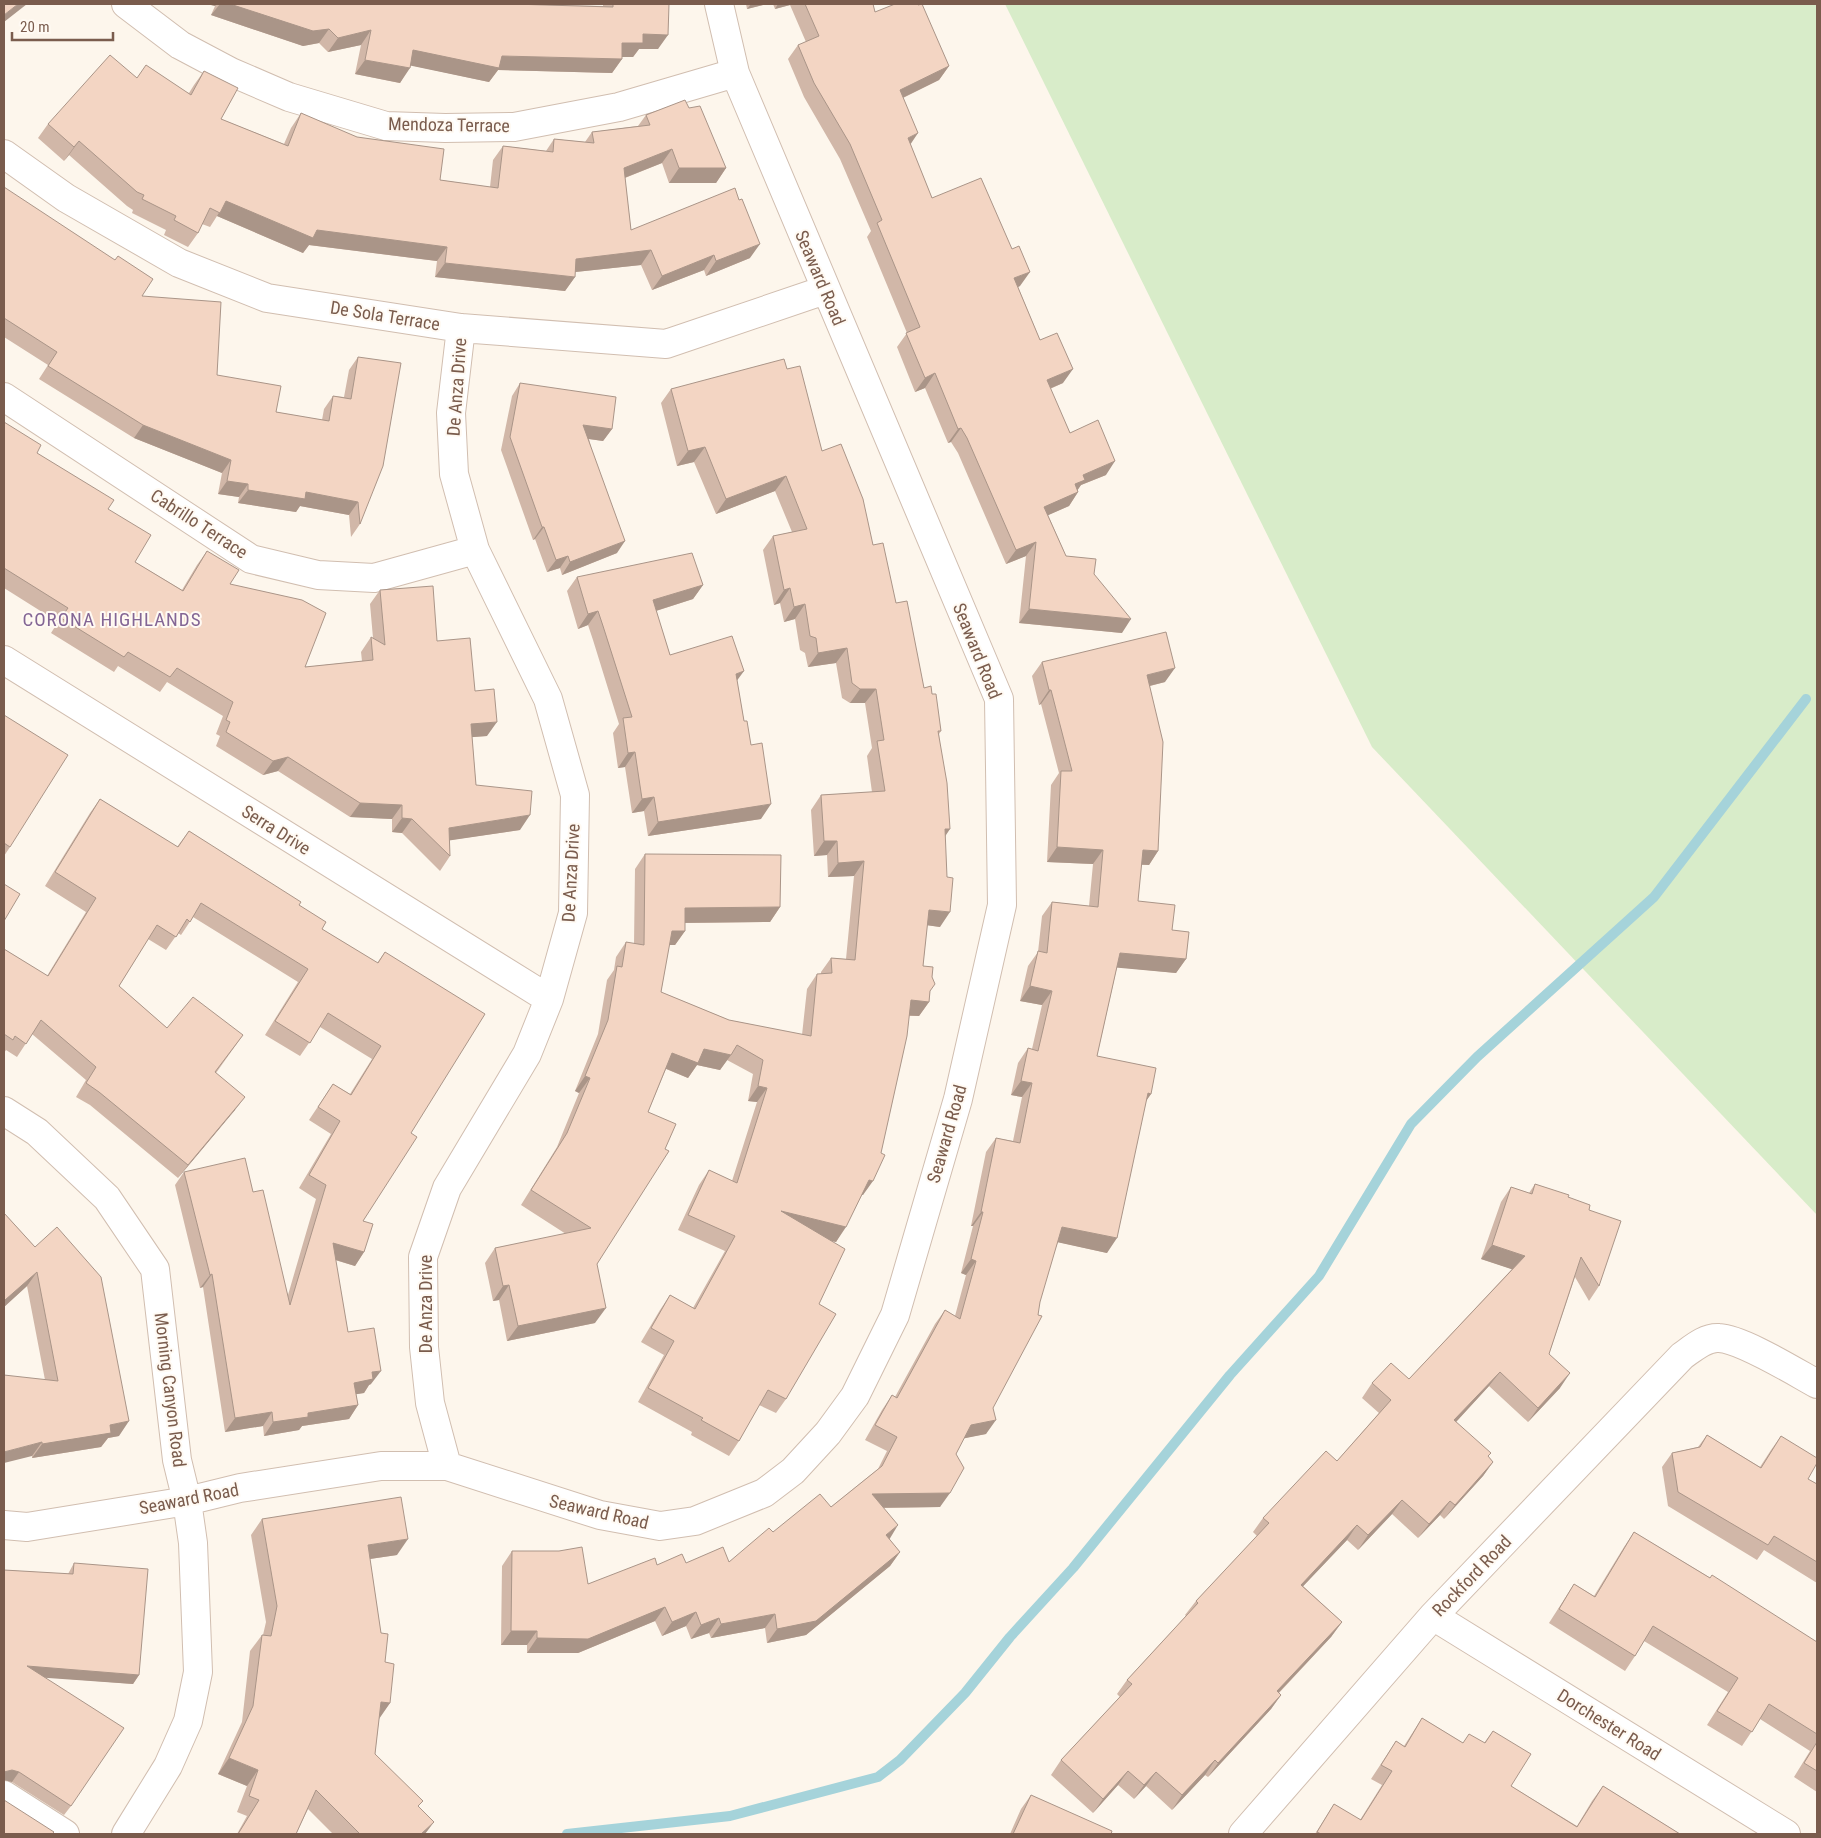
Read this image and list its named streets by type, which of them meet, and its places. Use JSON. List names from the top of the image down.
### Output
{
  "streets": {
    "street": [
      "Mendoza Terrace",
      "Seaward Road",
      "De Sola Terrace",
      "De Anza Drive",
      "Cabrillo Terrace",
      "Serra Drive",
      "Morning Canyon Road",
      "Rockford Road",
      "Dorchester Road"
    ]
  },
  "crossings": [
    ["Mendoza Terrace", "Seaward Road"],
    ["Seaward Road", "De Sola Terrace"],
    ["Seaward Road", "De Anza Drive"],
    ["Seaward Road", "Morning Canyon Road"],
    ["De Sola Terrace", "De Anza Drive"],
    ["De Anza Drive", "Cabrillo Terrace"],
    ["De Anza Drive", "Serra Drive"],
    ["Rockford Road", "Dorchester Road"]
  ],
  "districts": ["CORONA HIGHLANDS"],
  "scale_bar": "20 m"
}
